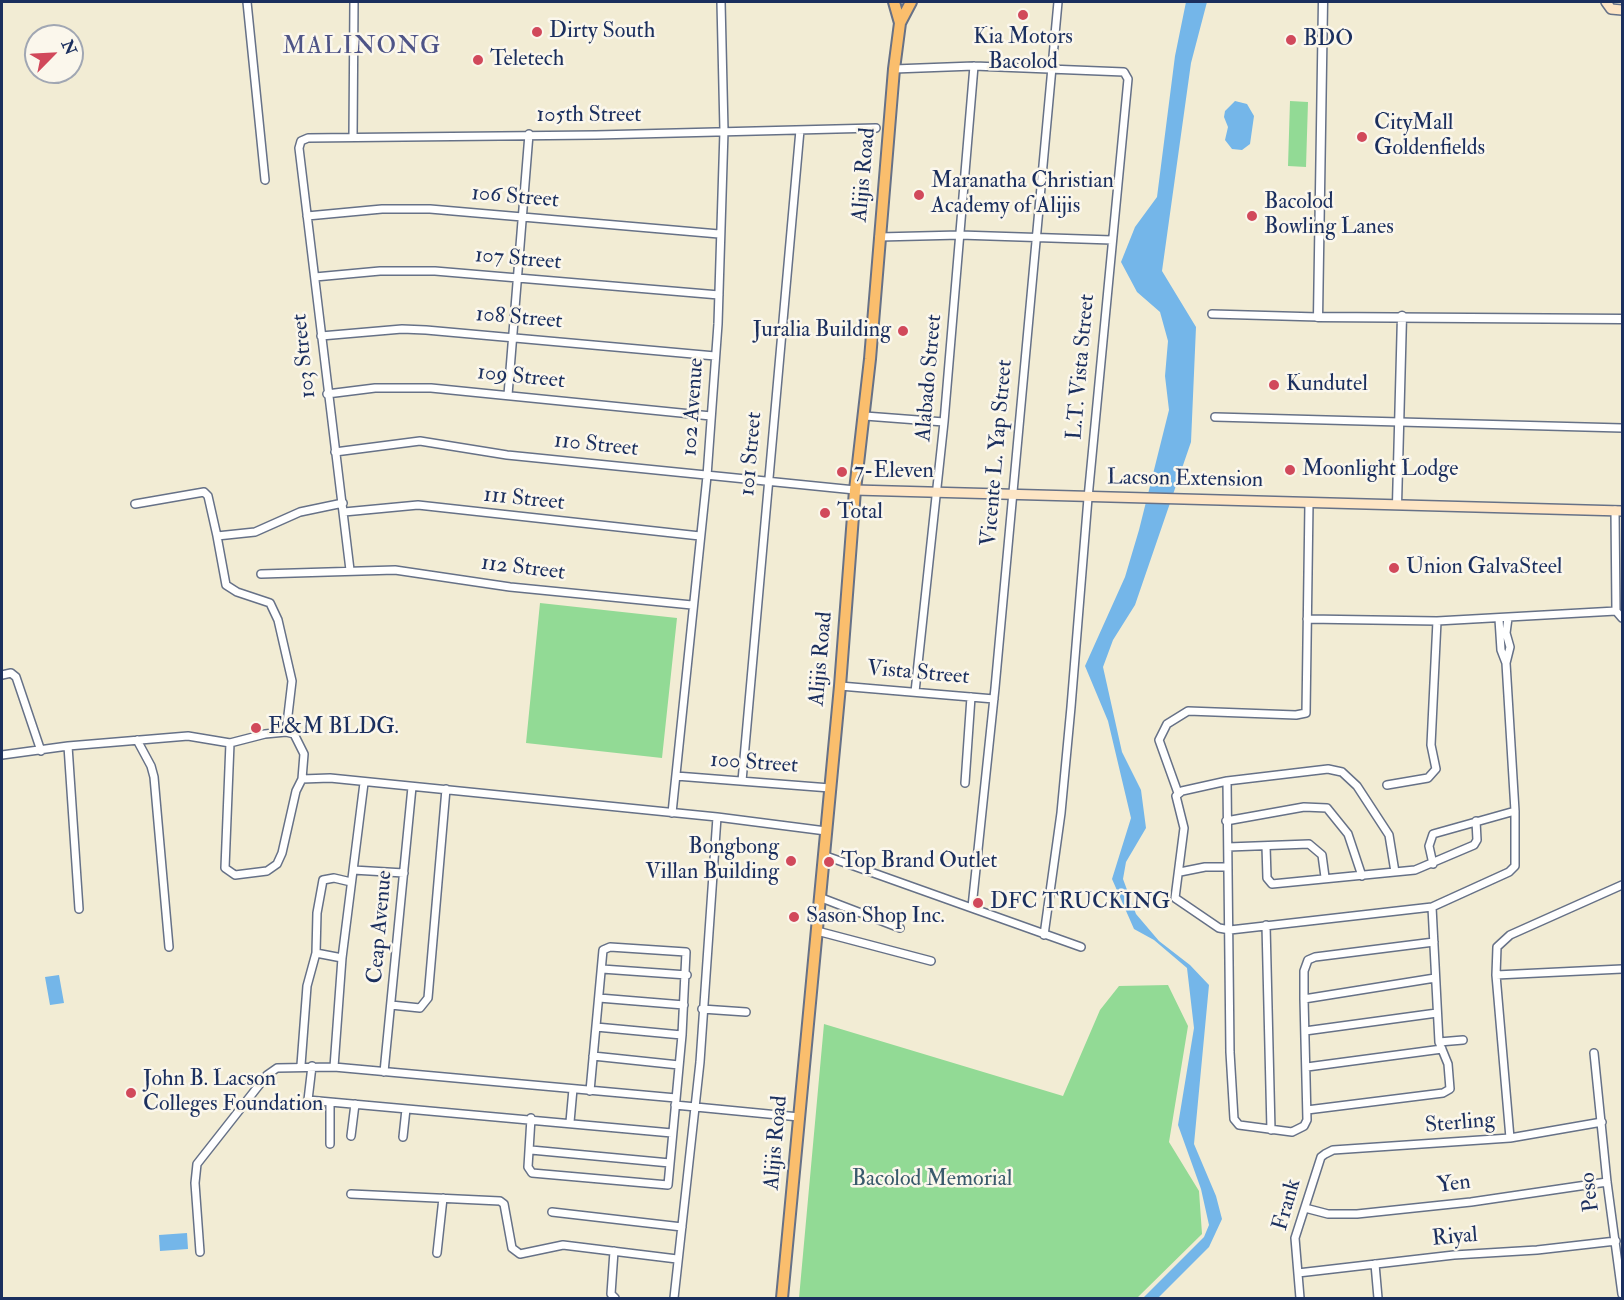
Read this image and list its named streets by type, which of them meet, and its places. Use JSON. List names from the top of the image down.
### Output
{
  "streets": {
    "main road": ["Alijis Road", "Lacson Extension"],
    "street": [
      "105th Street",
      "106 Street",
      "107 Street",
      "108 Street",
      "103 Street",
      "L.T. Vista Street",
      "109 Street",
      "Alabado Street",
      "102 Avenue",
      "110 Street",
      "Vicente L. Yap Street",
      "101 Street",
      "111 Street",
      "112 Street",
      "Vista Street",
      "100 Street",
      "Ceap Avenue",
      "Sterling",
      "Yen",
      "Peso",
      "Frank",
      "Riyal"
    ]
  },
  "crossings": [
    ["105th Street", "103 Street"],
    ["105th Street", "102 Avenue"],
    ["105th Street", "101 Street"],
    ["Alijis Road", "110 Street"],
    ["Alijis Road", "Lacson Extension"],
    ["Alijis Road", "Vista Street"],
    ["Alijis Road", "100 Street"],
    ["106 Street", "103 Street"],
    ["106 Street", "102 Avenue"],
    ["107 Street", "103 Street"],
    ["107 Street", "102 Avenue"],
    ["108 Street", "103 Street"],
    ["108 Street", "102 Avenue"],
    ["103 Street", "109 Street"],
    ["103 Street", "110 Street"],
    ["103 Street", "111 Street"],
    ["103 Street", "112 Street"],
    ["L.T. Vista Street", "Vicente L. Yap Street"],
    ["L.T. Vista Street", "Lacson Extension"],
    ["109 Street", "102 Avenue"],
    ["Alabado Street", "Lacson Extension"],
    ["Alabado Street", "Vista Street"],
    ["102 Avenue", "110 Street"],
    ["102 Avenue", "111 Street"],
    ["102 Avenue", "112 Street"],
    ["102 Avenue", "100 Street"],
    ["110 Street", "101 Street"],
    ["110 Street", "Lacson Extension"],
    ["Vicente L. Yap Street", "Lacson Extension"],
    ["Vicente L. Yap Street", "Vista Street"],
    ["101 Street", "100 Street"],
    ["Sterling", "Peso"],
    ["Sterling", "Frank"],
    ["Yen", "Peso"],
    ["Yen", "Frank"],
    ["Peso", "Riyal"],
    ["Frank", "Riyal"]
  ],
  "districts": ["MALINONG"],
  "parks": ["Bacolod Memorial"],
  "places": [
    "Kia Motors Bacolod",
    "Dirty South",
    "BDO",
    "Teletech",
    "CityMall Goldenfields",
    "Maranatha Christian Academy of Alijis",
    "Bacolod Bowling Lanes",
    "Juralia Building",
    "Kundutel",
    "Moonlight Lodge",
    "7-Eleven",
    "Total",
    "Union GalvaSteel",
    "E&M BLDG.",
    "Bongbong Villan Building",
    "Top Brand Outlet",
    "DFC TRUCKING",
    "Sason Shop Inc.",
    "John B. Lacson Colleges Foundation"
  ],
  "north": "top right"
}
